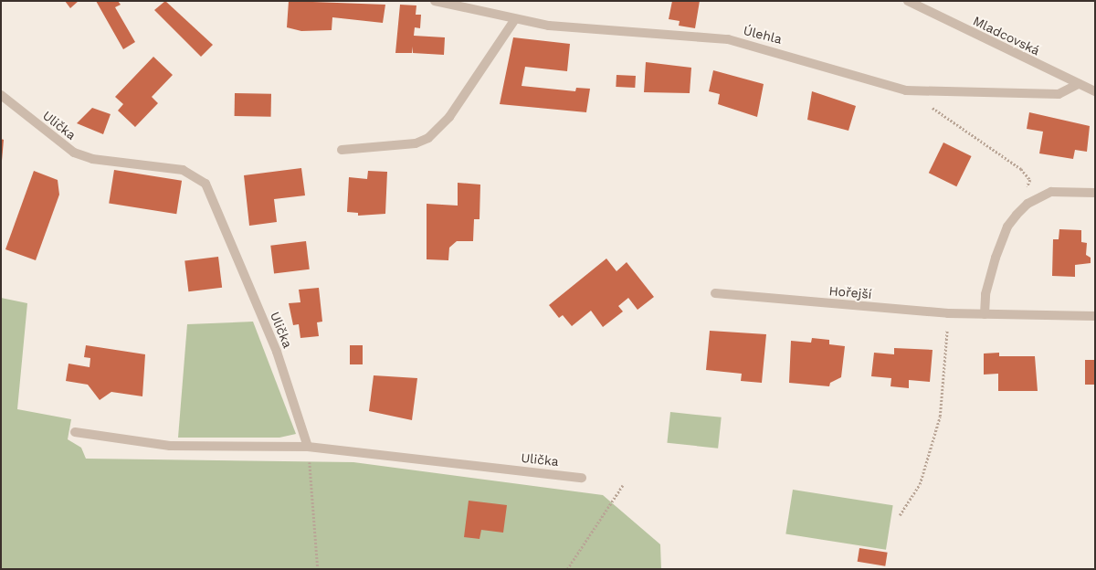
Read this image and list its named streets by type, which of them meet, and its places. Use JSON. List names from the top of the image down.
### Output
{
  "streets": {
    "street": [
      "Úlehla",
      "Mladcovská",
      "Ulička",
      "Hořejší"
    ]
  },
  "crossings": [
    ["Úlehla", "Mladcovská"]
  ]
}
